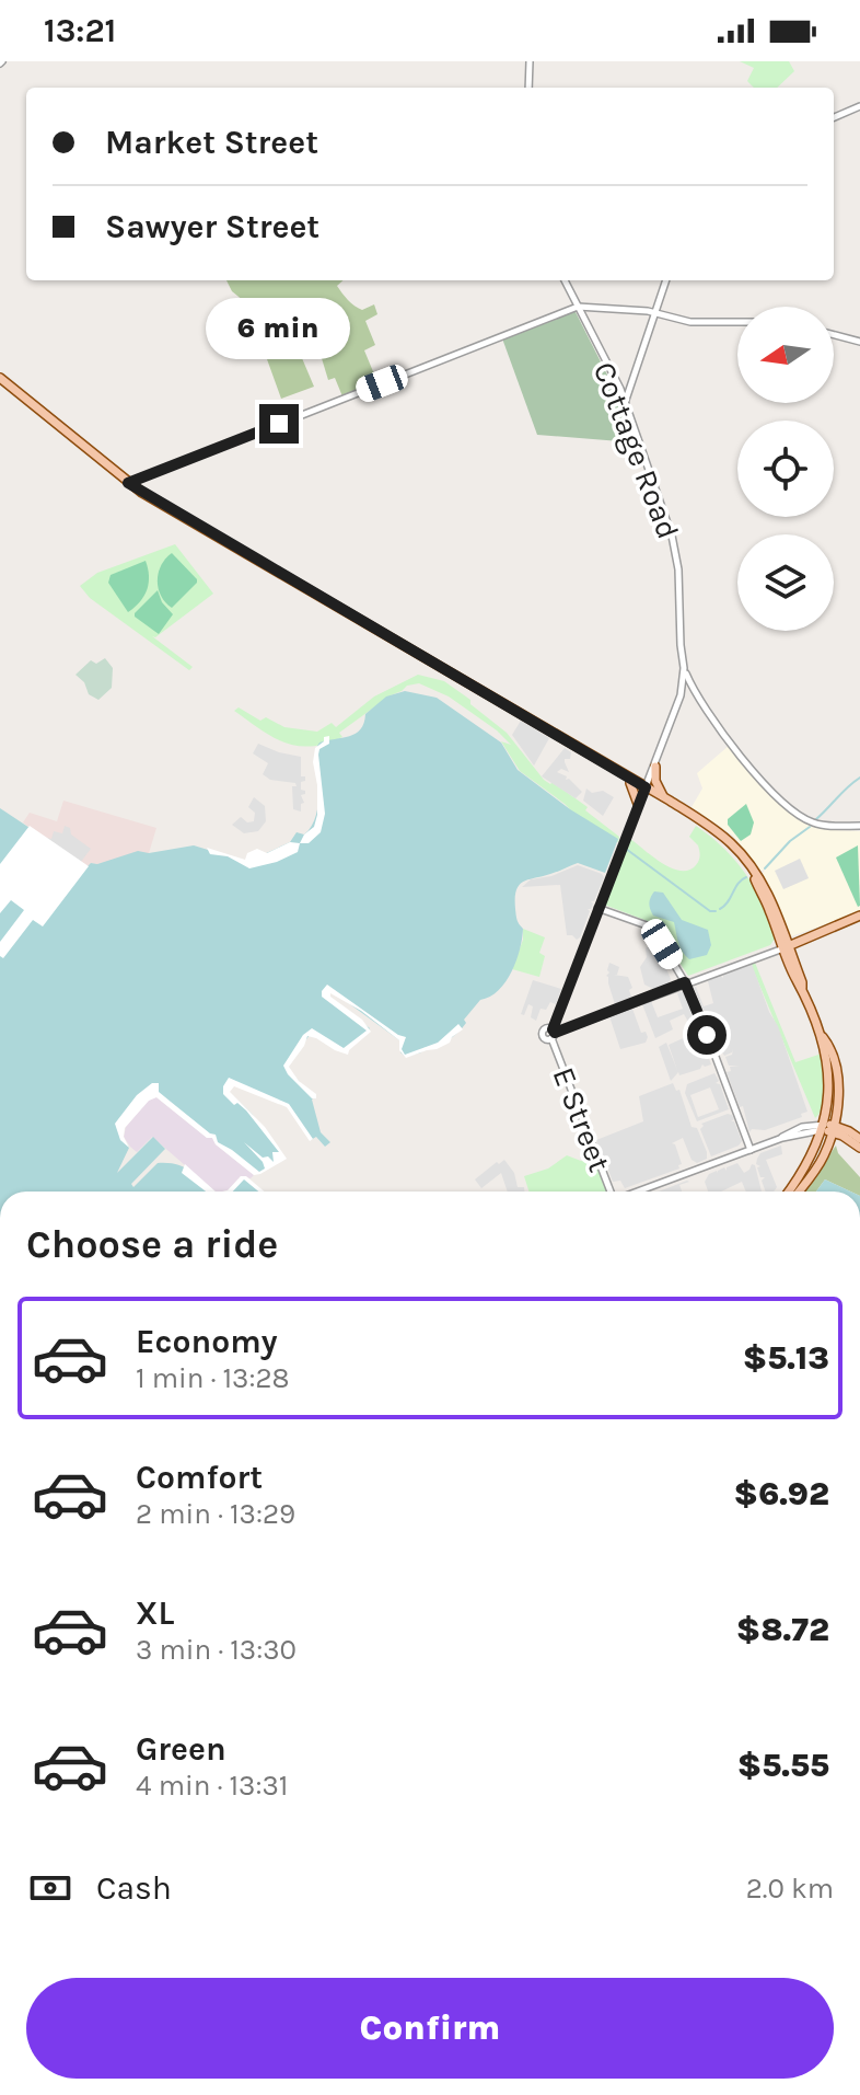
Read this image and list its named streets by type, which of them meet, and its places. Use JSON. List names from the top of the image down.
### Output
{
  "streets": {
    "street": ["Cottage Road", "E Street"]
  },
  "crossings": [
    ["Cottage Road", "E Street"]
  ],
  "north": "left",
  "page": {
    "status": "13:21",
    "banner": ["Market Street", "Sawyer Street"],
    "bubble": "6 min",
    "heading": "Choose a ride",
    "list": [
      {
        "name": "Economy",
        "note": "1 min · 13:28",
        "value": "$5.13"
      },
      {
        "name": "Comfort",
        "note": "2 min · 13:29",
        "value": "$6.92"
      },
      {
        "name": "XL",
        "note": "3 min · 13:30",
        "value": "$8.72"
      },
      {
        "name": "Green",
        "note": "4 min · 13:31",
        "value": "$5.55"
      }
    ],
    "pay": ["Cash", "2.0 km"],
    "buttons": "Confirm"
  }
}
